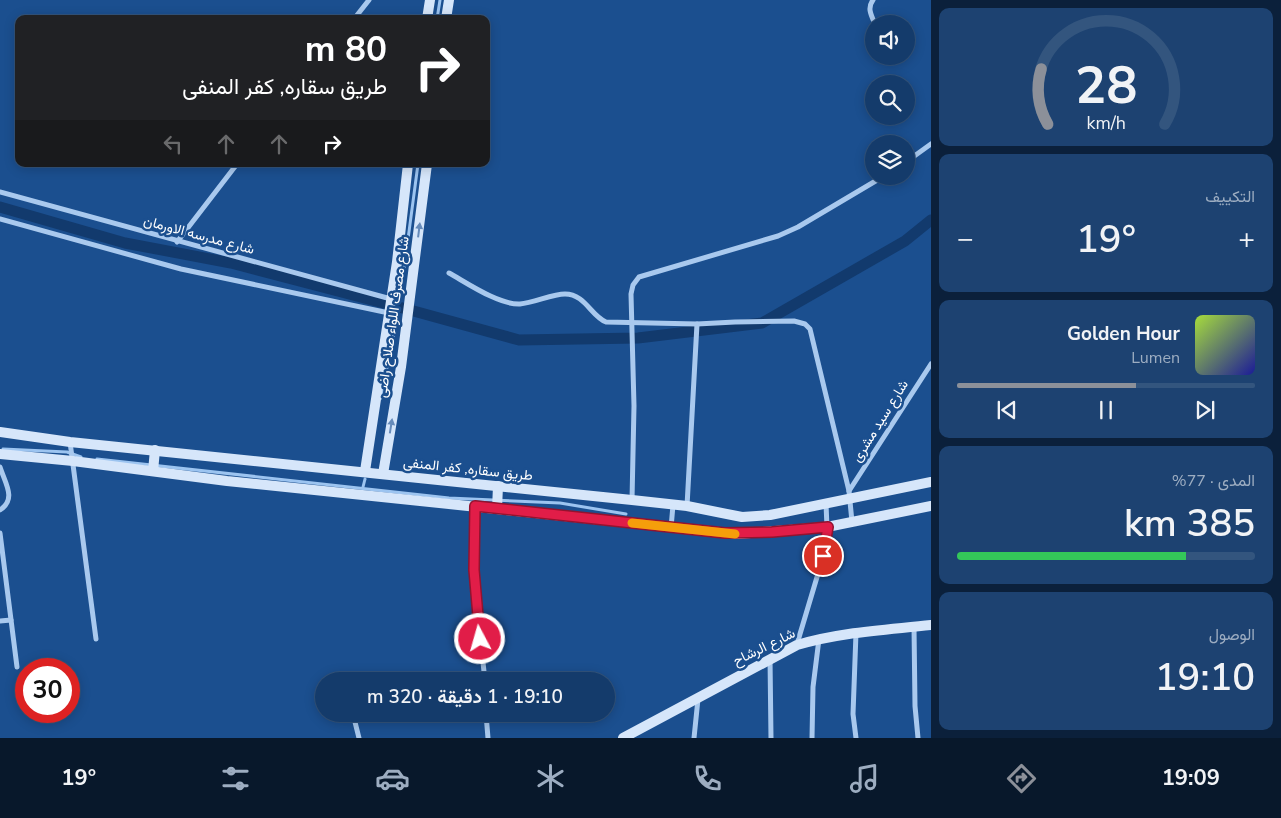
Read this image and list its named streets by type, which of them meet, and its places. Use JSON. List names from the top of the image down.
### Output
{
  "streets": {
    "street": [
      "شارع مدرسه الاورمان",
      "شارع مصرف اللواء صلاح راضى",
      "شارع سيد مشرى",
      "طريق سقاره, كفر المنفى",
      "شارع الرشاح"
    ]
  },
  "crossings": [
    ["شارع مدرسه الاورمان", "شارع مصرف اللواء صلاح راضى"],
    ["شارع مصرف اللواء صلاح راضى", "طريق سقاره, كفر المنفى"],
    ["شارع سيد مشرى", "طريق سقاره, كفر المنفى"]
  ],
  "page": {
    "turn": ["80 m", "طريق سقاره, كفر المنفى"],
    "tile": [
      "التكييف",
      ["المدى · 77%", "385 km"],
      ["الوصول", "19:10"]
    ],
    "heat": ["−", "19°", "+"],
    "song": ["Golden Hour", "Lumen"],
    "limit": "30",
    "trip": "19:10 · 1 دقيقة · 320 m",
    "tabs": ["19:09", "19°"],
    "gauge": ["28", "km/h"]
  }
}
